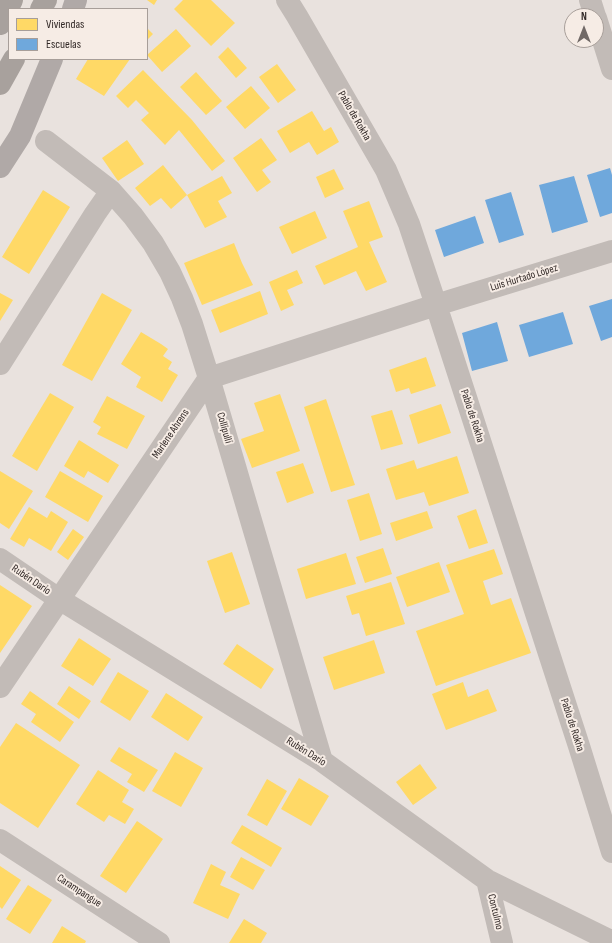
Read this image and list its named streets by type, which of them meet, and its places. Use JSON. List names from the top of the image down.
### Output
{
  "streets": {
    "street": [
      "Pablo de Rokha",
      "Luis Hurtado López",
      "Collipulli",
      "Marlene Ahrens",
      "Rubén Darío",
      "Carampangue",
      "Contulmo"
    ]
  },
  "crossings": [
    ["Pablo de Rokha", "Luis Hurtado López"],
    ["Collipulli", "Marlene Ahrens"],
    ["Collipulli", "Rubén Darío"],
    ["Marlene Ahrens", "Rubén Darío"],
    ["Rubén Darío", "Contulmo"]
  ],
  "legend": ["Viviendas", "Escuelas"],
  "north": "top"
}
